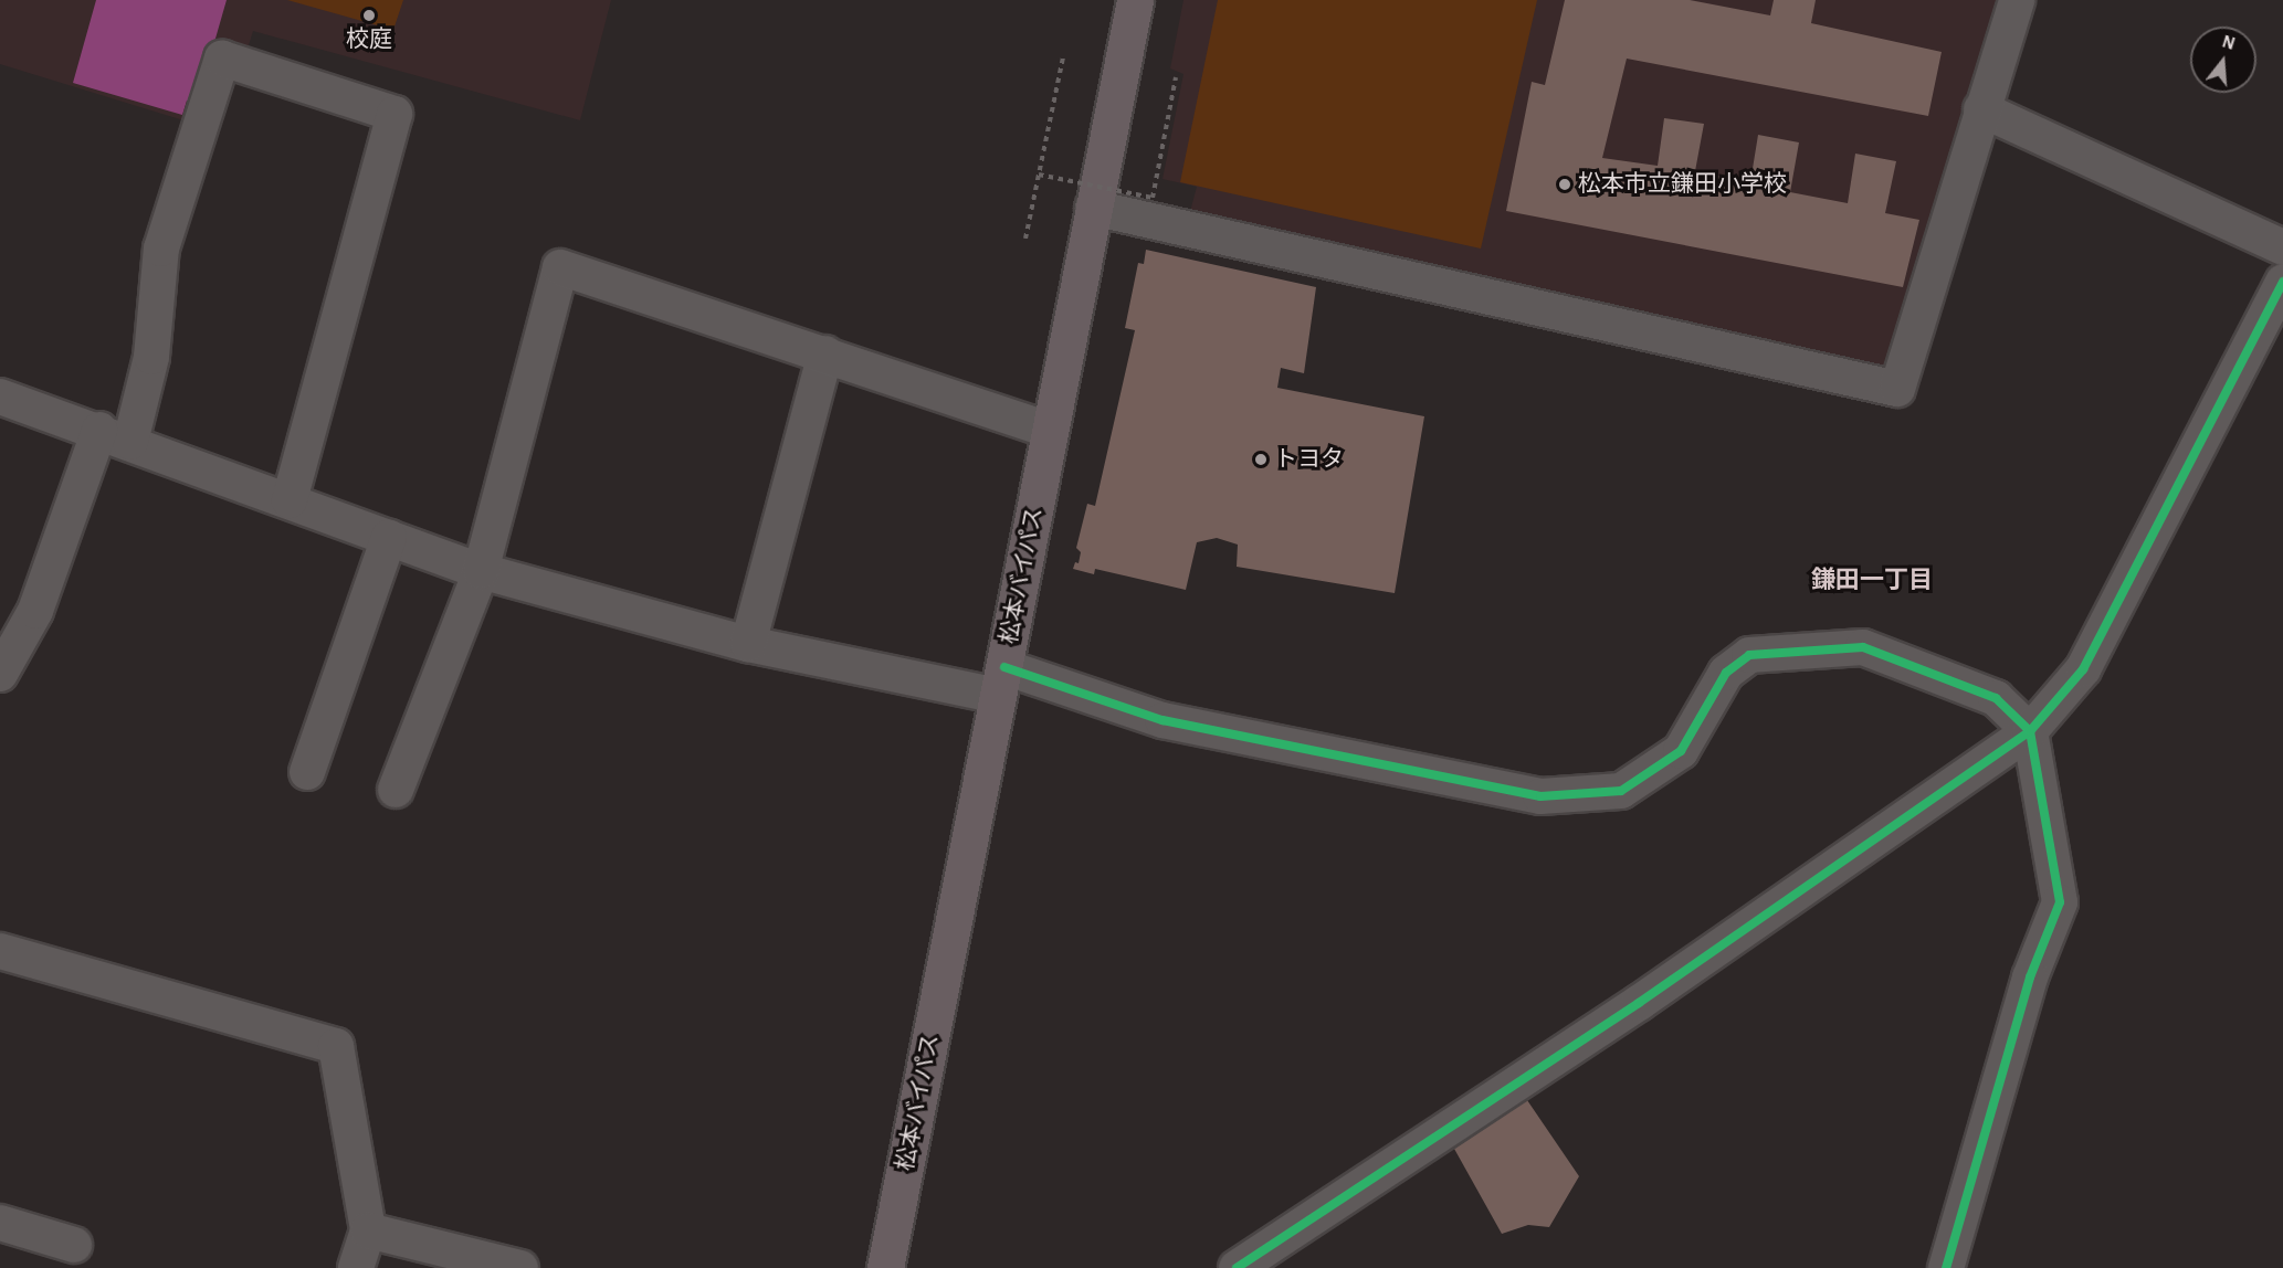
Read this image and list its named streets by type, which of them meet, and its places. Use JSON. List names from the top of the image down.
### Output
{
  "streets": {
    "highway": ["松本バイパス"]
  },
  "districts": ["鎌田一丁目"],
  "places": ["校庭", "松本市立鎌田小学校", "トヨタ"],
  "north": "top"
}
